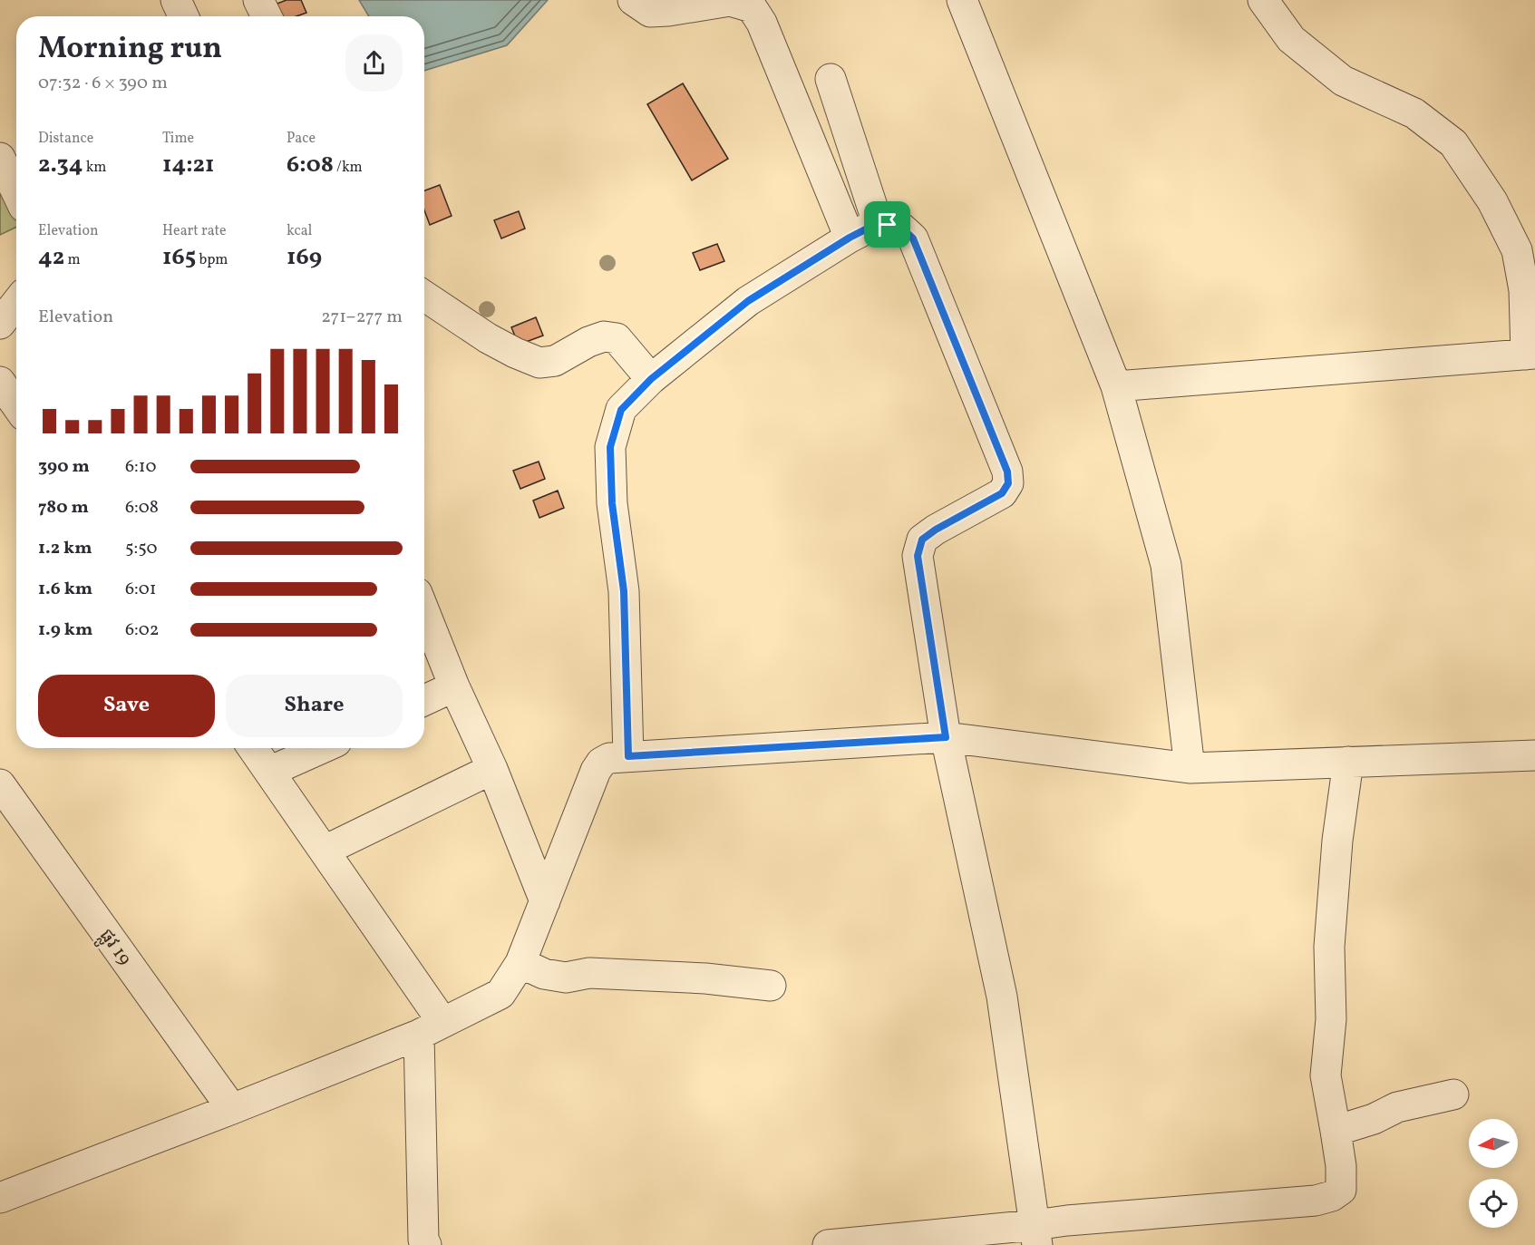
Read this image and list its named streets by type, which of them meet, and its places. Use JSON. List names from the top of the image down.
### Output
{
  "streets": {
    "street": ["ផ្លូវ 19"]
  },
  "north": "left",
  "page": {
    "heading": ["Morning run", "07:32 · 6 × 390 m"],
    "stats": [
      ["Distance", "2.34 km"],
      ["Time", "14:21"],
      ["Pace", "6:08 /km"],
      ["Elevation", "42 m"],
      ["Heart rate", "165 bpm"],
      ["kcal", "169"]
    ],
    "chart": ["Elevation", "271–277 m"],
    "list": [
      {
        "name": "390 m",
        "note": "6:10"
      },
      {
        "name": "780 m",
        "note": "6:08"
      },
      {
        "name": "1.2 km",
        "note": "5:50"
      },
      {
        "name": "1.6 km",
        "note": "6:01"
      },
      {
        "name": "1.9 km",
        "note": "6:02"
      }
    ],
    "buttons": ["Save", "Share"]
  }
}
